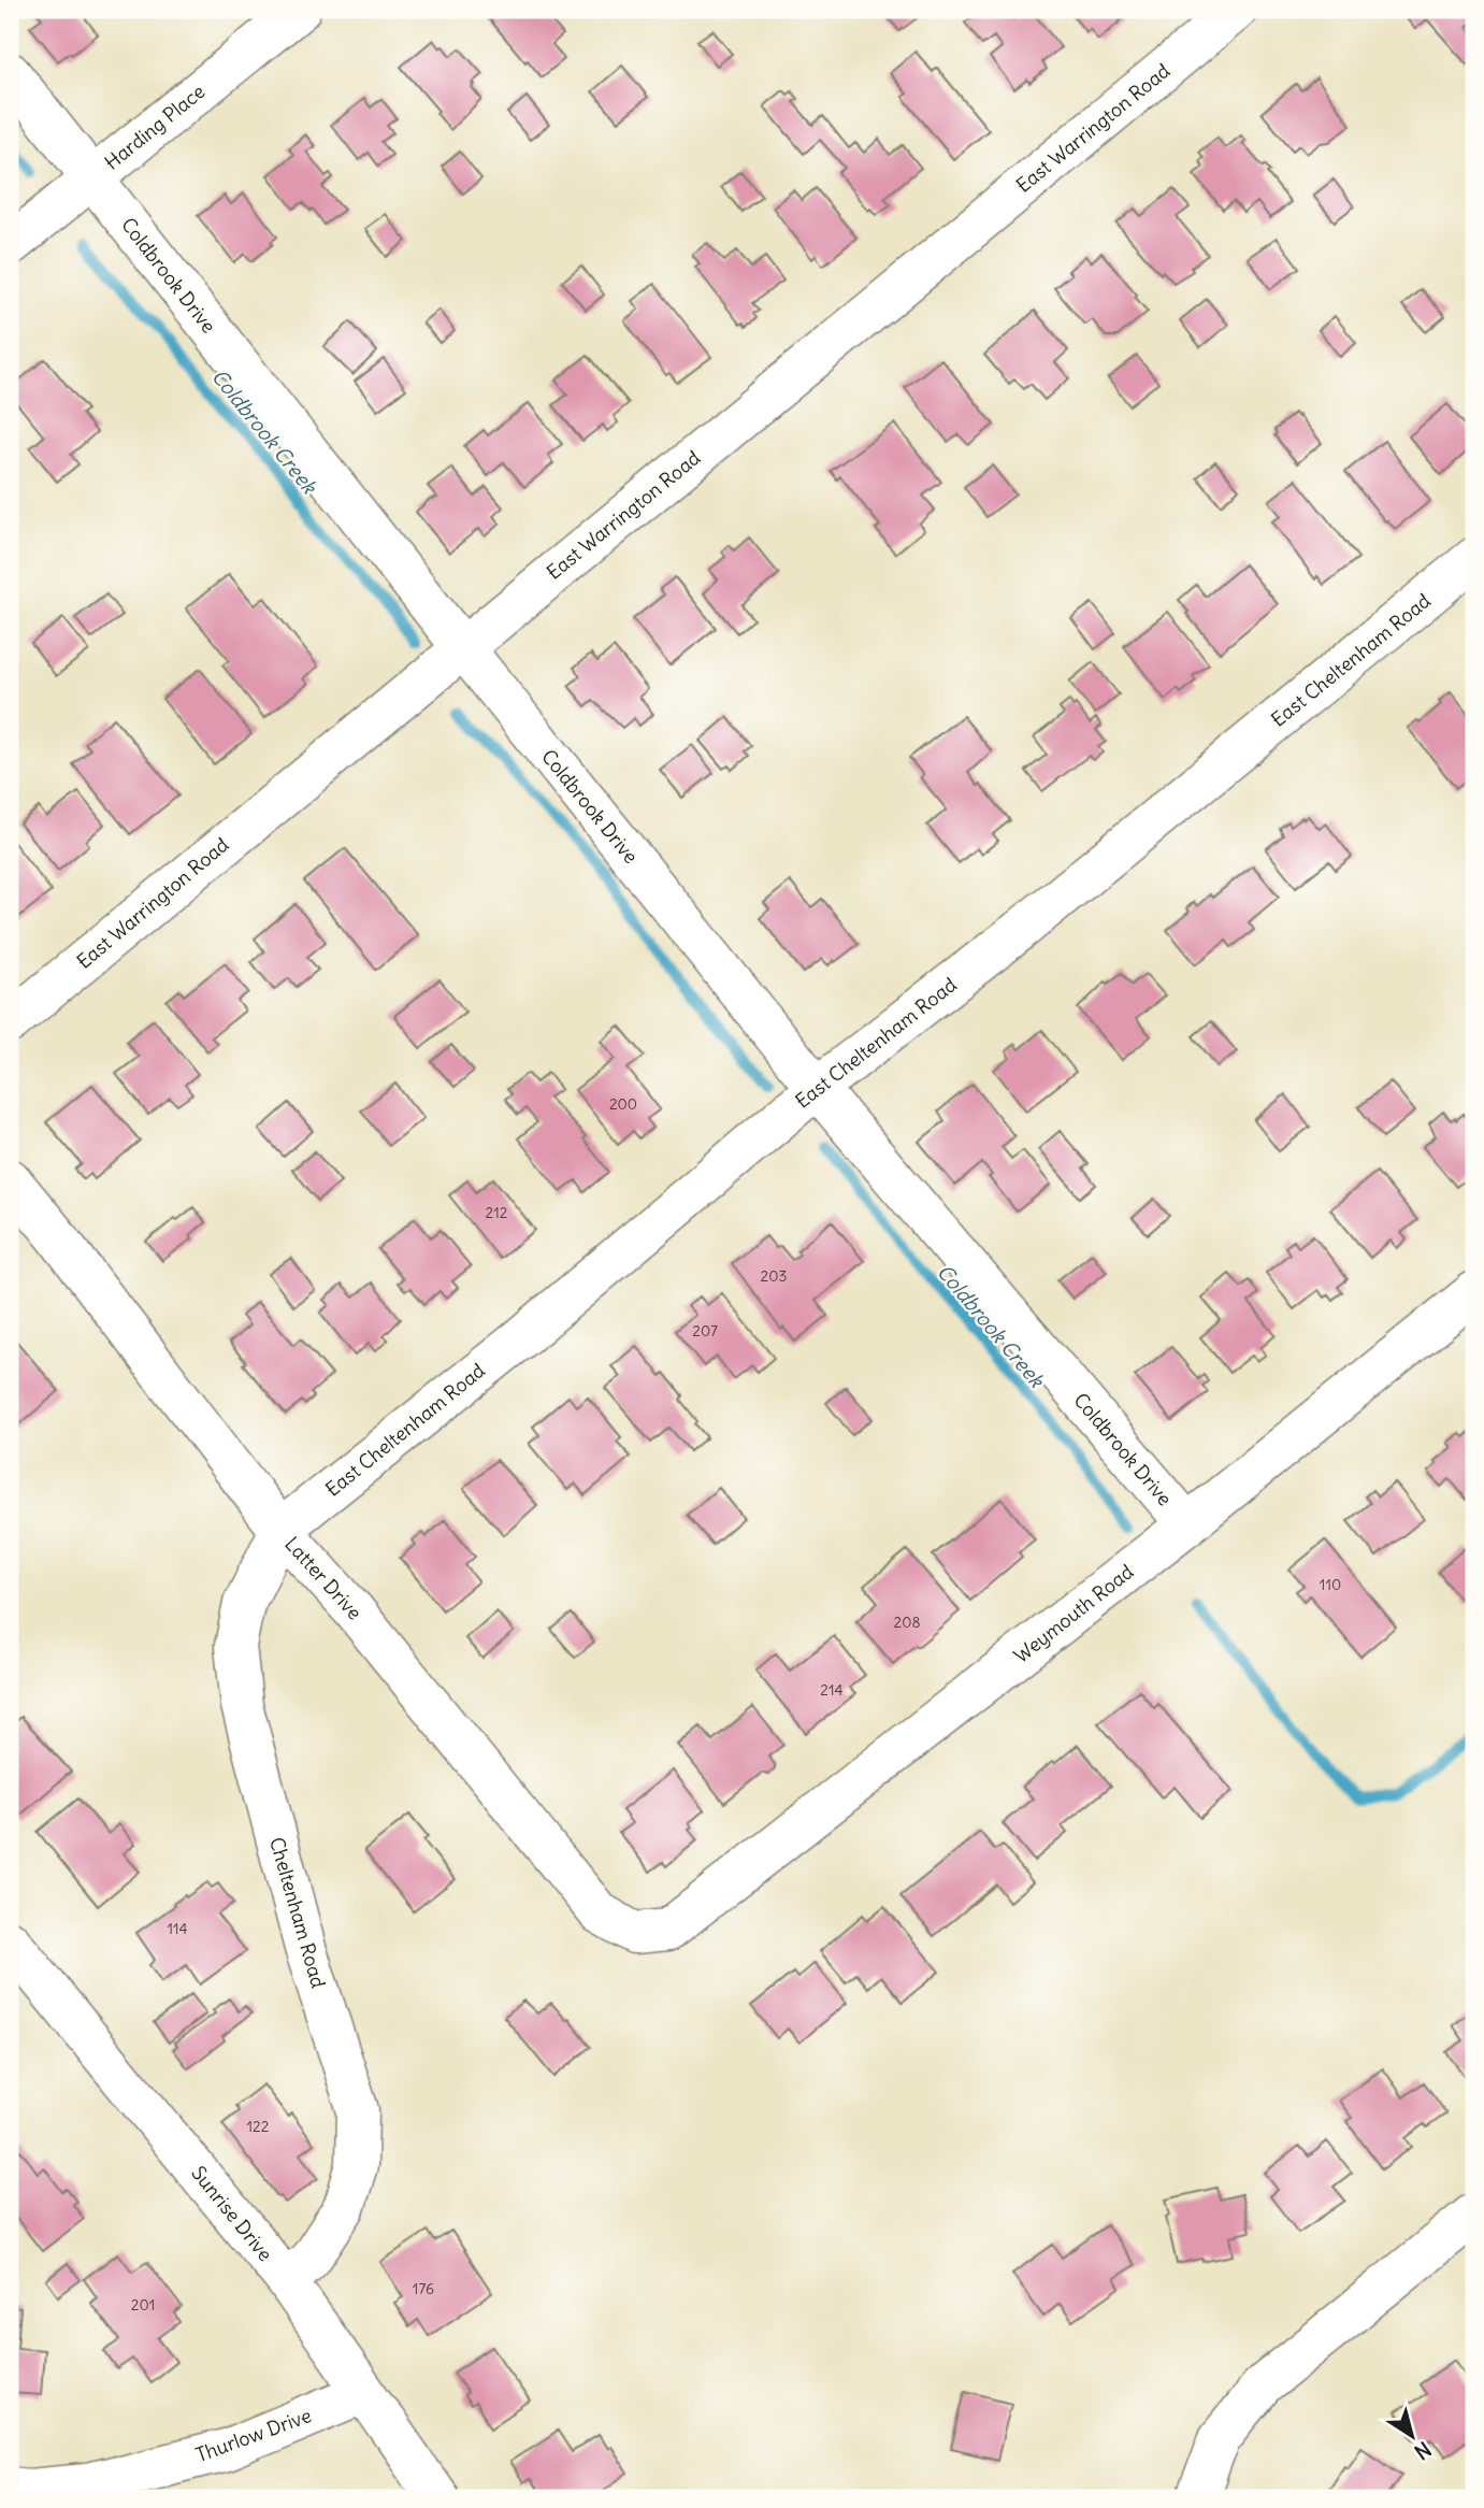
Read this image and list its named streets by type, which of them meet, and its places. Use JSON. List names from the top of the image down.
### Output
{
  "streets": {
    "street": [
      "Harding Place",
      "East Warrington Road",
      "Coldbrook Drive",
      "East Cheltenham Road",
      "Latter Drive",
      "Weymouth Road",
      "Cheltenham Road",
      "Sunrise Drive",
      "Thurlow Drive"
    ]
  },
  "crossings": [
    ["Harding Place", "Coldbrook Drive"],
    ["East Warrington Road", "Coldbrook Drive"],
    ["Coldbrook Drive", "East Cheltenham Road"],
    ["Coldbrook Drive", "Weymouth Road"],
    ["East Cheltenham Road", "Latter Drive"],
    ["East Cheltenham Road", "Cheltenham Road"],
    ["Latter Drive", "Weymouth Road"],
    ["Latter Drive", "Cheltenham Road"],
    ["Cheltenham Road", "Sunrise Drive"],
    ["Sunrise Drive", "Thurlow Drive"]
  ],
  "water": ["Coldbrook Creek"],
  "house_numbers": [
    "200",
    "212",
    "203",
    "207",
    "110",
    "208",
    "214",
    "114",
    "122",
    "176",
    "201"
  ],
  "north": "bottom right"
}
